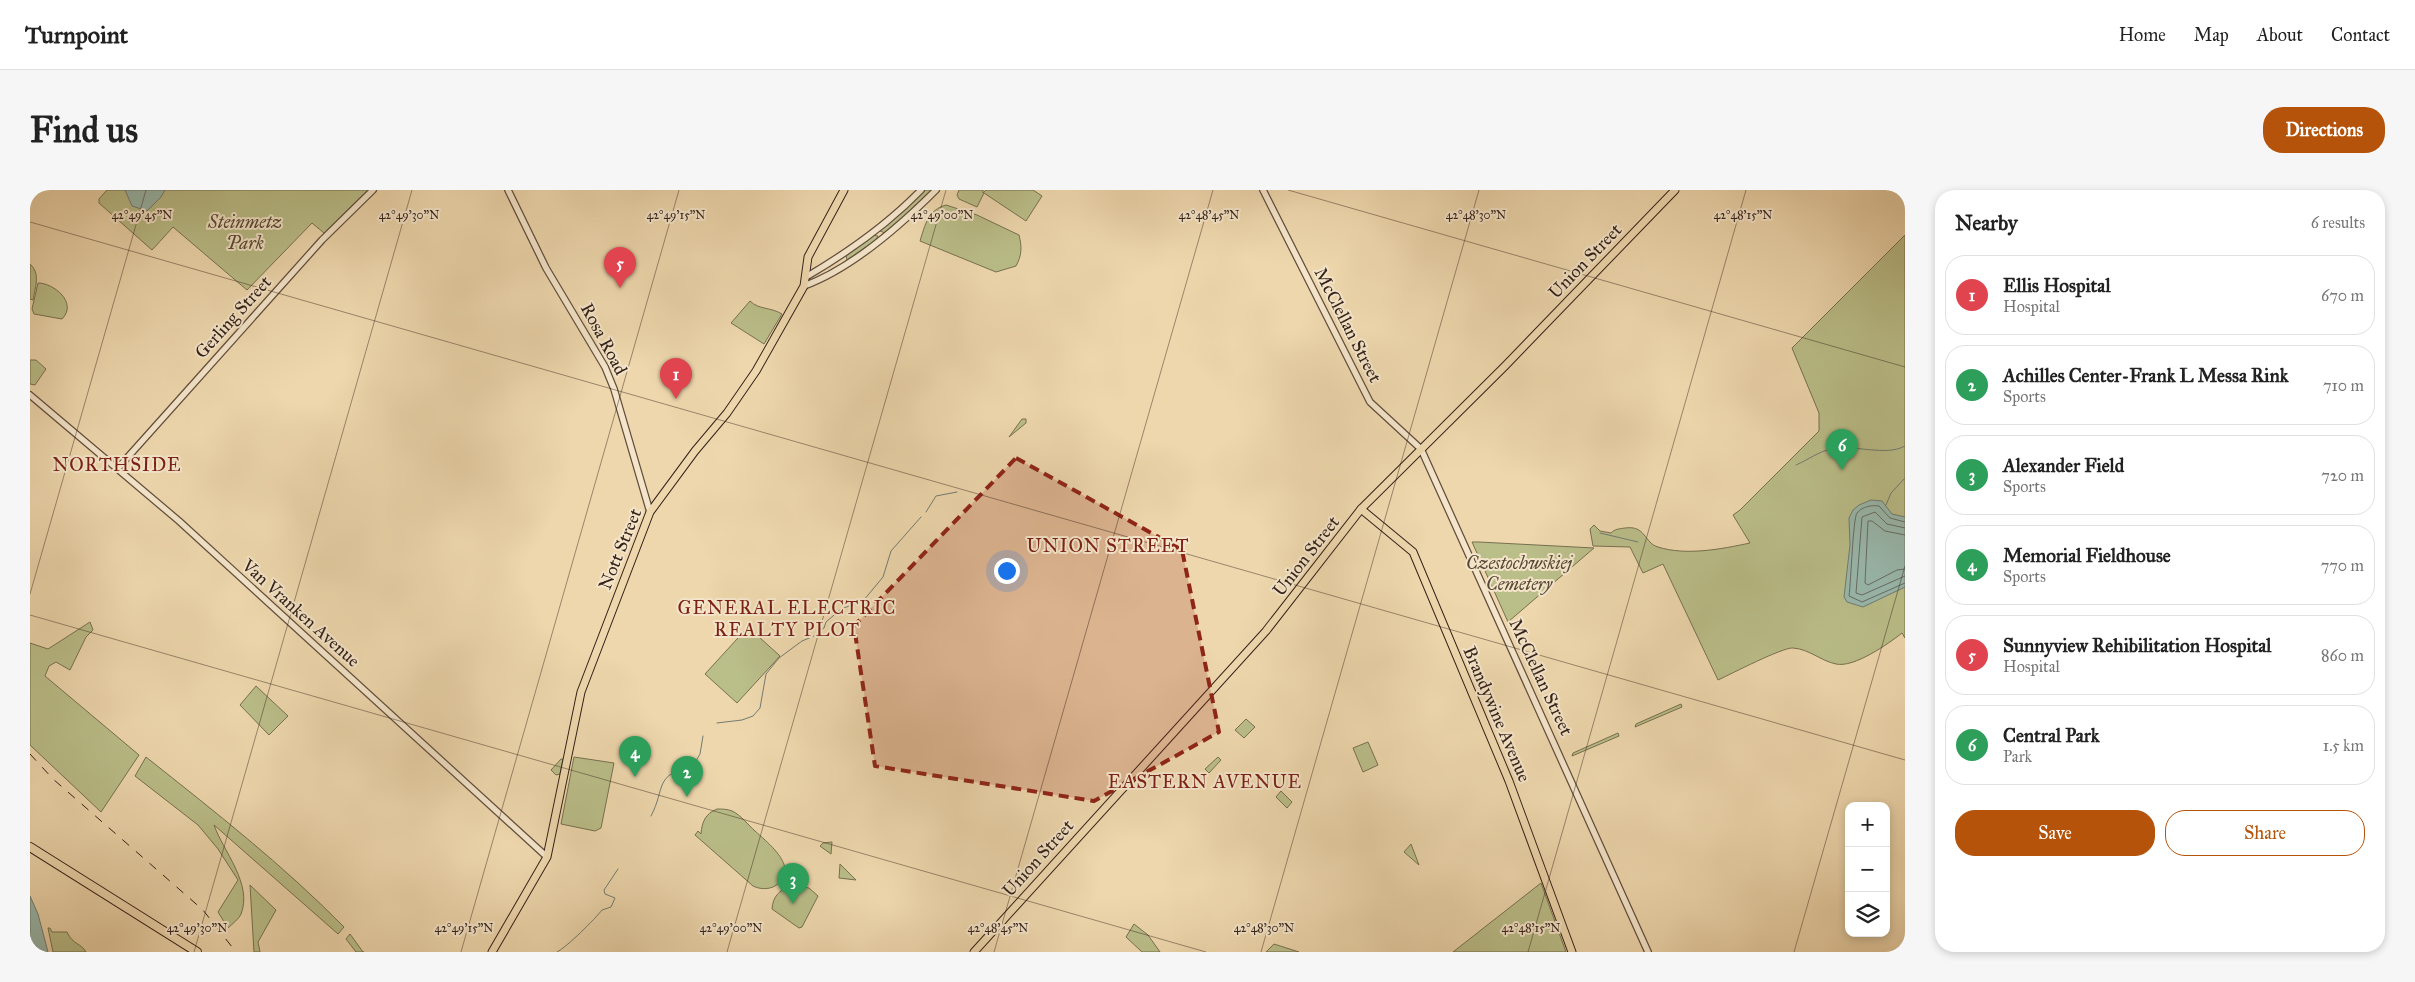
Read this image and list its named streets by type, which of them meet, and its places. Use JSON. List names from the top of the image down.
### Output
{
  "streets": {
    "main road": ["Union Street", "Nott Street", "Brandywine Avenue"],
    "street": [
      "Gerling Street",
      "McClellan Street",
      "Rosa Road",
      "Van Vranken Avenue"
    ]
  },
  "crossings": [
    ["Union Street", "McClellan Street"],
    ["Union Street", "Brandywine Avenue"],
    ["Gerling Street", "Van Vranken Avenue"],
    ["Rosa Road", "Nott Street"],
    ["Nott Street", "Van Vranken Avenue"]
  ],
  "districts": [
    "NORTHSIDE",
    "UNION STREET",
    "GENERAL ELECTRIC REALTY PLOT",
    "EASTERN AVENUE"
  ],
  "parks": ["Steinmetz Park", "Czestochwskiej Cemetery"],
  "page": {
    "header": "Turnpoint",
    "nav": [
      "Home",
      "Map",
      "About",
      "Contact"
    ],
    "buttons": [
      "Directions",
      ["Save", "Share"]
    ],
    "title": "Find us",
    "heading": ["Nearby", "6 results"],
    "pins": [
      "5",
      "1",
      "6",
      "4",
      "2",
      "3"
    ],
    "list": [
      {
        "mark": "1",
        "name": "Ellis Hospital",
        "note": "Hospital",
        "value": "670 m"
      },
      {
        "mark": "2",
        "name": "Achilles Center-Frank L Messa Rink",
        "note": "Sports",
        "value": "710 m"
      },
      {
        "mark": "3",
        "name": "Alexander Field",
        "note": "Sports",
        "value": "720 m"
      },
      {
        "mark": "4",
        "name": "Memorial Fieldhouse",
        "note": "Sports",
        "value": "770 m"
      },
      {
        "mark": "5",
        "name": "Sunnyview Rehibilitation Hospital",
        "note": "Hospital",
        "value": "860 m"
      },
      {
        "mark": "6",
        "name": "Central Park",
        "note": "Park",
        "value": "1.5 km"
      }
    ],
    "map_buttons": ["+", "−"]
  },
  "coordinates": [
    "42°49'45\"N",
    "42°49'30\"N",
    "42°49'15\"N",
    "42°49'00\"N",
    "42°48'45\"N",
    "42°48'30\"N",
    "42°48'15\"N"
  ]
}
